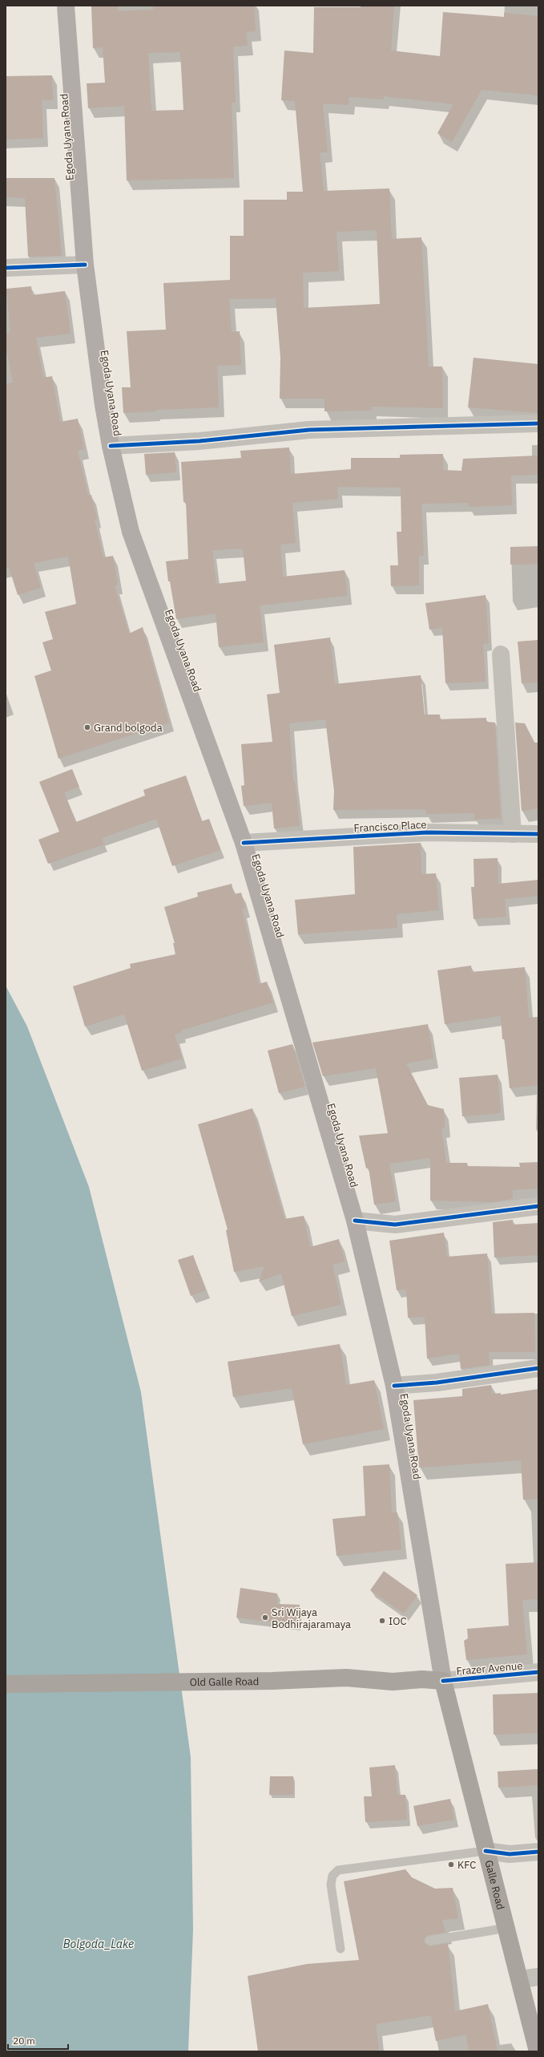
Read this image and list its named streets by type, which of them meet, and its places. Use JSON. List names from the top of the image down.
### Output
{
  "streets": {
    "highway": ["Old Galle Road", "Galle Road"],
    "main road": ["Egoda Uyana Road"],
    "street": ["Francisco Place", "Frazer Avenue"]
  },
  "crossings": [
    ["Egoda Uyana Road", "Francisco Place"],
    ["Egoda Uyana Road", "Frazer Avenue"],
    ["Egoda Uyana Road", "Old Galle Road"],
    ["Egoda Uyana Road", "Galle Road"],
    ["Frazer Avenue", "Old Galle Road"],
    ["Frazer Avenue", "Galle Road"],
    ["Old Galle Road", "Galle Road"]
  ],
  "water": ["Bolgoda_Lake"],
  "places": [
    "Grand bolgoda",
    "Sri Wijaya Bodhirajaramaya",
    "IOC",
    "KFC"
  ],
  "scale_bar": "20 m"
}
